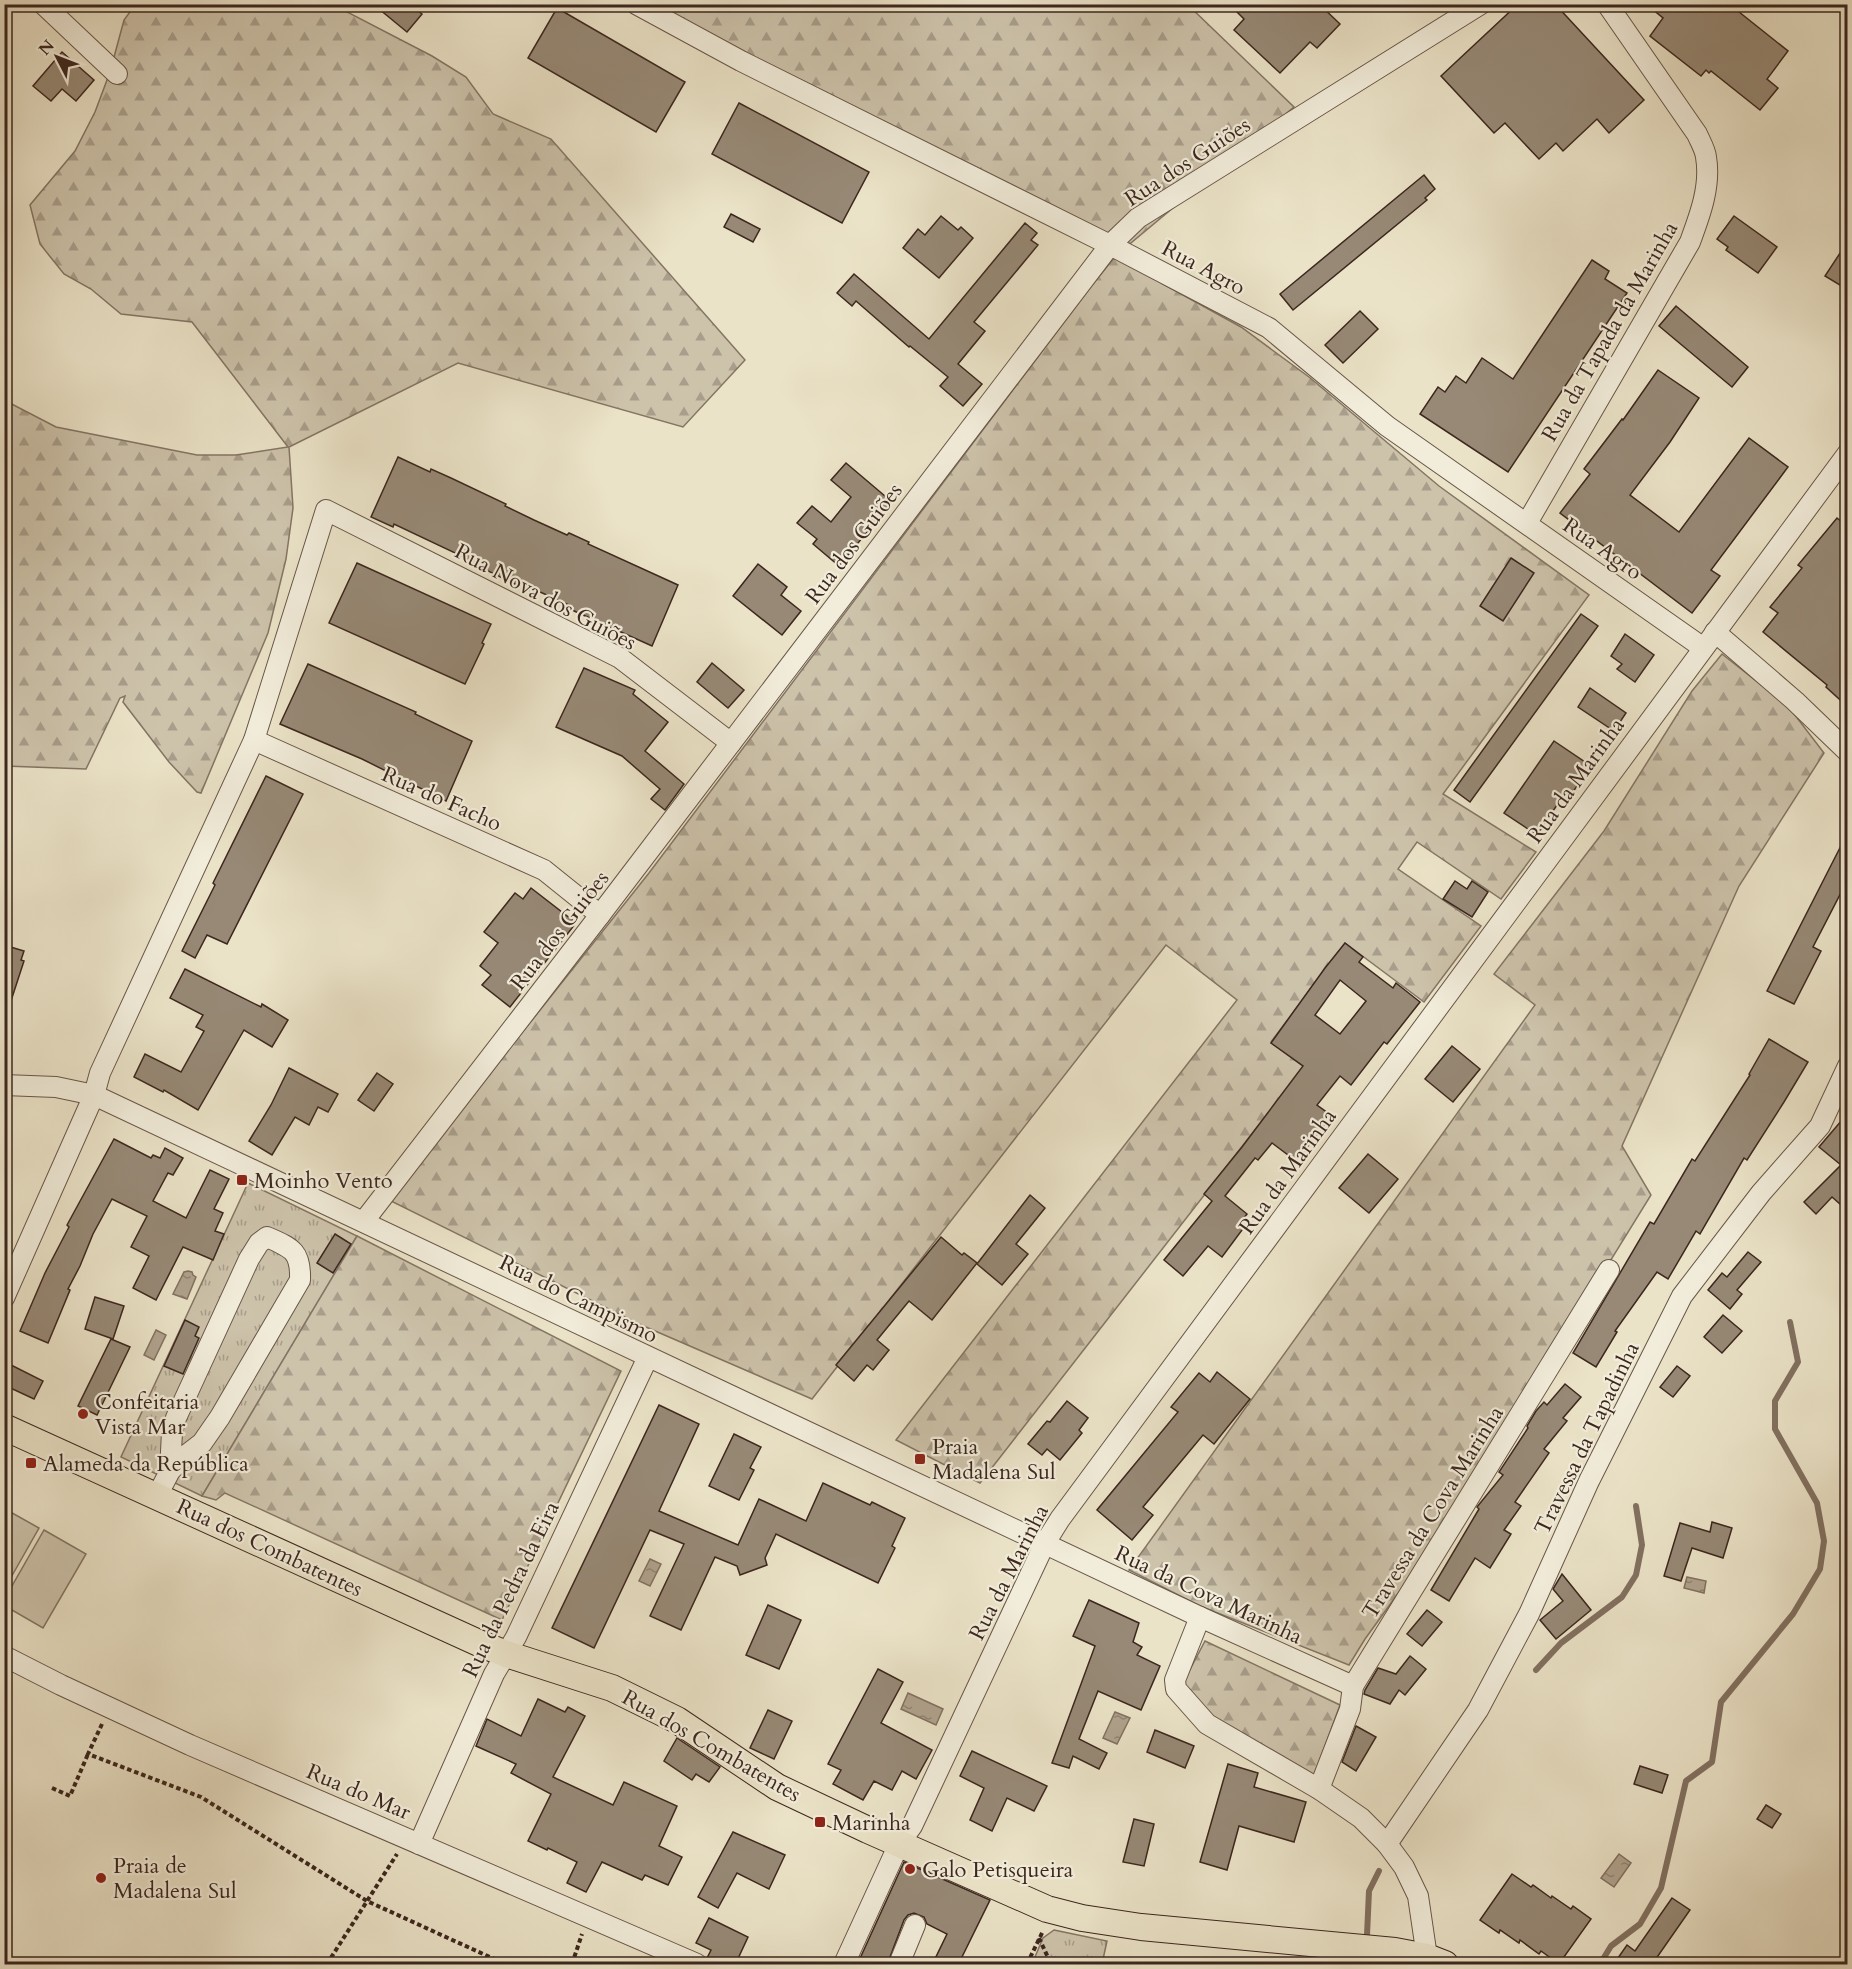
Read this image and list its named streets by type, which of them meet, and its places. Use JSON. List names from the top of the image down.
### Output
{
  "streets": {
    "main road": ["Rua dos Combatentes"],
    "street": [
      "Rua dos Guiões",
      "Rua Agro",
      "Rua da Tapada da Marinha",
      "Rua Nova dos Guiões",
      "Rua da Marinha",
      "Rua do Facho",
      "Rua do Campismo",
      "Travessa da Tapadinha",
      "Travessa da Cova Marinha",
      "Rua da Pedra da Eira",
      "Rua da Cova Marinha",
      "Rua do Mar"
    ]
  },
  "crossings": [
    ["Rua dos Guiões", "Rua Agro"],
    ["Rua dos Guiões", "Rua Nova dos Guiões"],
    ["Rua dos Guiões", "Rua do Facho"],
    ["Rua dos Guiões", "Rua do Campismo"],
    ["Rua Agro", "Rua da Tapada da Marinha"],
    ["Rua Agro", "Rua da Marinha"],
    ["Rua Nova dos Guiões", "Rua do Facho"],
    ["Rua da Marinha", "Rua do Campismo"],
    ["Rua da Marinha", "Rua dos Combatentes"],
    ["Rua da Marinha", "Rua da Cova Marinha"],
    ["Rua do Campismo", "Rua da Pedra da Eira"],
    ["Rua do Campismo", "Rua da Cova Marinha"],
    ["Travessa da Cova Marinha", "Rua da Cova Marinha"],
    ["Rua dos Combatentes", "Rua da Pedra da Eira"],
    ["Rua da Pedra da Eira", "Rua do Mar"]
  ],
  "places": {
    "transit": [
      "Moinho Vento",
      "Praia Madalena Sul",
      "Alameda da República",
      "Marinha"
    ],
    "other": ["Confeitaria Vista Mar", "Galo Petisqueira", "Praia de Madalena Sul"]
  },
  "north": "top left"
}
